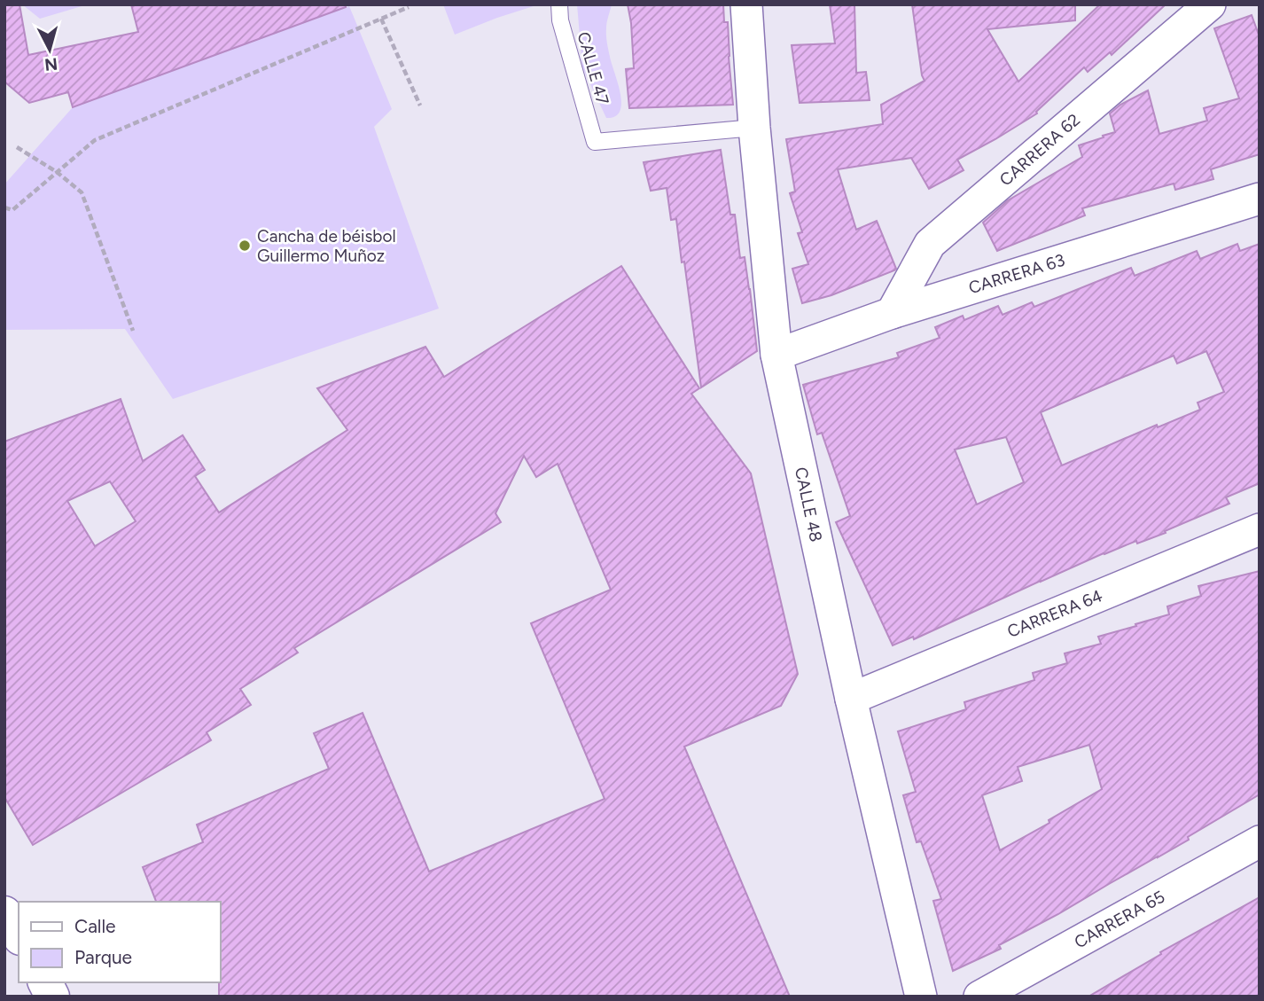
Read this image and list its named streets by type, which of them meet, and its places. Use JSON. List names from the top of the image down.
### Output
{
  "streets": {
    "street": [
      "CARRERA 62",
      "CARRERA 63",
      "CALLE 48",
      "CARRERA 64",
      "CARRERA 65"
    ],
    "lane": ["CALLE 47"]
  },
  "crossings": [
    ["CALLE 47", "CALLE 48"],
    ["CARRERA 62", "CARRERA 63"],
    ["CARRERA 63", "CALLE 48"],
    ["CALLE 48", "CARRERA 64"]
  ],
  "places": ["Cancha de béisbol Guillermo Muñoz"],
  "legend": ["Calle", "Parque"],
  "north": "bottom"
}
